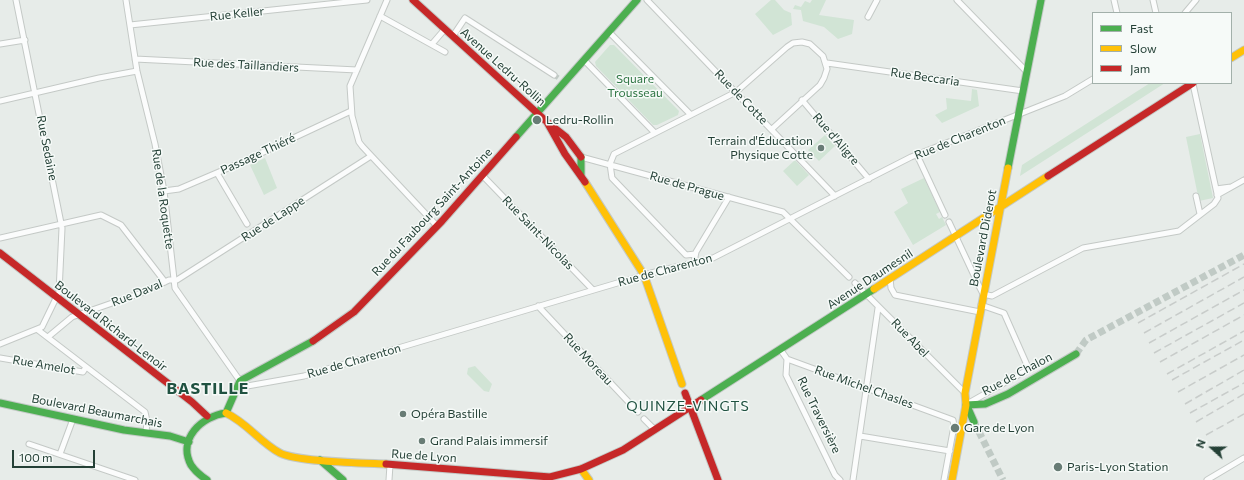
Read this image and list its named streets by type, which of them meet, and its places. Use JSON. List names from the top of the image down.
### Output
{
  "streets": {
    "main road": [
      "Avenue Ledru-Rollin",
      "Rue du Faubourg Saint-Antoine",
      "Boulevard Diderot",
      "Avenue Daumesnil",
      "Boulevard Richard-Lenoir",
      "Rue de Chalon",
      "Boulevard Beaumarchais",
      "Rue de Lyon"
    ],
    "street": [
      "Rue Keller",
      "Rue des Taillandiers",
      "Rue Beccaria",
      "Rue de Cotte",
      "Rue de Charenton",
      "Rue d'Aligre",
      "Rue Sedaine",
      "Passage Thiéré",
      "Rue de Prague",
      "Rue de la Roquette",
      "Rue de Lappe",
      "Rue Saint-Nicolas",
      "Rue Daval",
      "Rue Abel",
      "Rue Moreau",
      "Rue Amelot",
      "Rue Michel Chasles",
      "Rue Traversière"
    ]
  },
  "crossings": [
    ["Rue Keller", "Rue de la Roquette"],
    ["Rue des Taillandiers", "Rue de la Roquette"],
    ["Avenue Ledru-Rollin", "Rue de Charenton"],
    ["Avenue Ledru-Rollin", "Rue de Prague"],
    ["Avenue Ledru-Rollin", "Rue du Faubourg Saint-Antoine"],
    ["Rue Beccaria", "Boulevard Diderot"],
    ["Rue de Cotte", "Rue de Charenton"],
    ["Rue de Charenton", "Rue d'Aligre"],
    ["Rue de Charenton", "Rue de Prague"],
    ["Rue de Charenton", "Rue du Faubourg Saint-Antoine"],
    ["Rue de Charenton", "Rue Saint-Nicolas"],
    ["Rue de Charenton", "Boulevard Diderot"],
    ["Rue de Charenton", "Rue Moreau"],
    ["Rue Sedaine", "Boulevard Richard-Lenoir"],
    ["Passage Thiéré", "Rue de la Roquette"],
    ["Rue de la Roquette", "Rue du Faubourg Saint-Antoine"],
    ["Rue de la Roquette", "Rue de Lappe"],
    ["Rue de la Roquette", "Rue Daval"],
    ["Rue du Faubourg Saint-Antoine", "Rue Saint-Nicolas"],
    ["Rue du Faubourg Saint-Antoine", "Rue de Lyon"],
    ["Rue de Lappe", "Rue Daval"],
    ["Boulevard Diderot", "Avenue Daumesnil"],
    ["Boulevard Diderot", "Rue Abel"],
    ["Boulevard Diderot", "Rue de Chalon"],
    ["Avenue Daumesnil", "Rue Abel"],
    ["Avenue Daumesnil", "Rue de Lyon"],
    ["Rue Daval", "Boulevard Richard-Lenoir"],
    ["Rue Michel Chasles", "Rue Traversière"]
  ],
  "districts": ["BASTILLE", "QUINZE-VINGTS"],
  "parks": ["Square Trousseau"],
  "places": [
    "Ledru-Rollin",
    "Terrain d'Éducation Physique Cotte",
    "Opéra Bastille",
    "Gare de Lyon",
    "Grand Palais immersif",
    "Paris-Lyon Station"
  ],
  "legend": ["Fast", "Slow", "Jam"],
  "scale_bar": "100 m",
  "north": "left"
}
